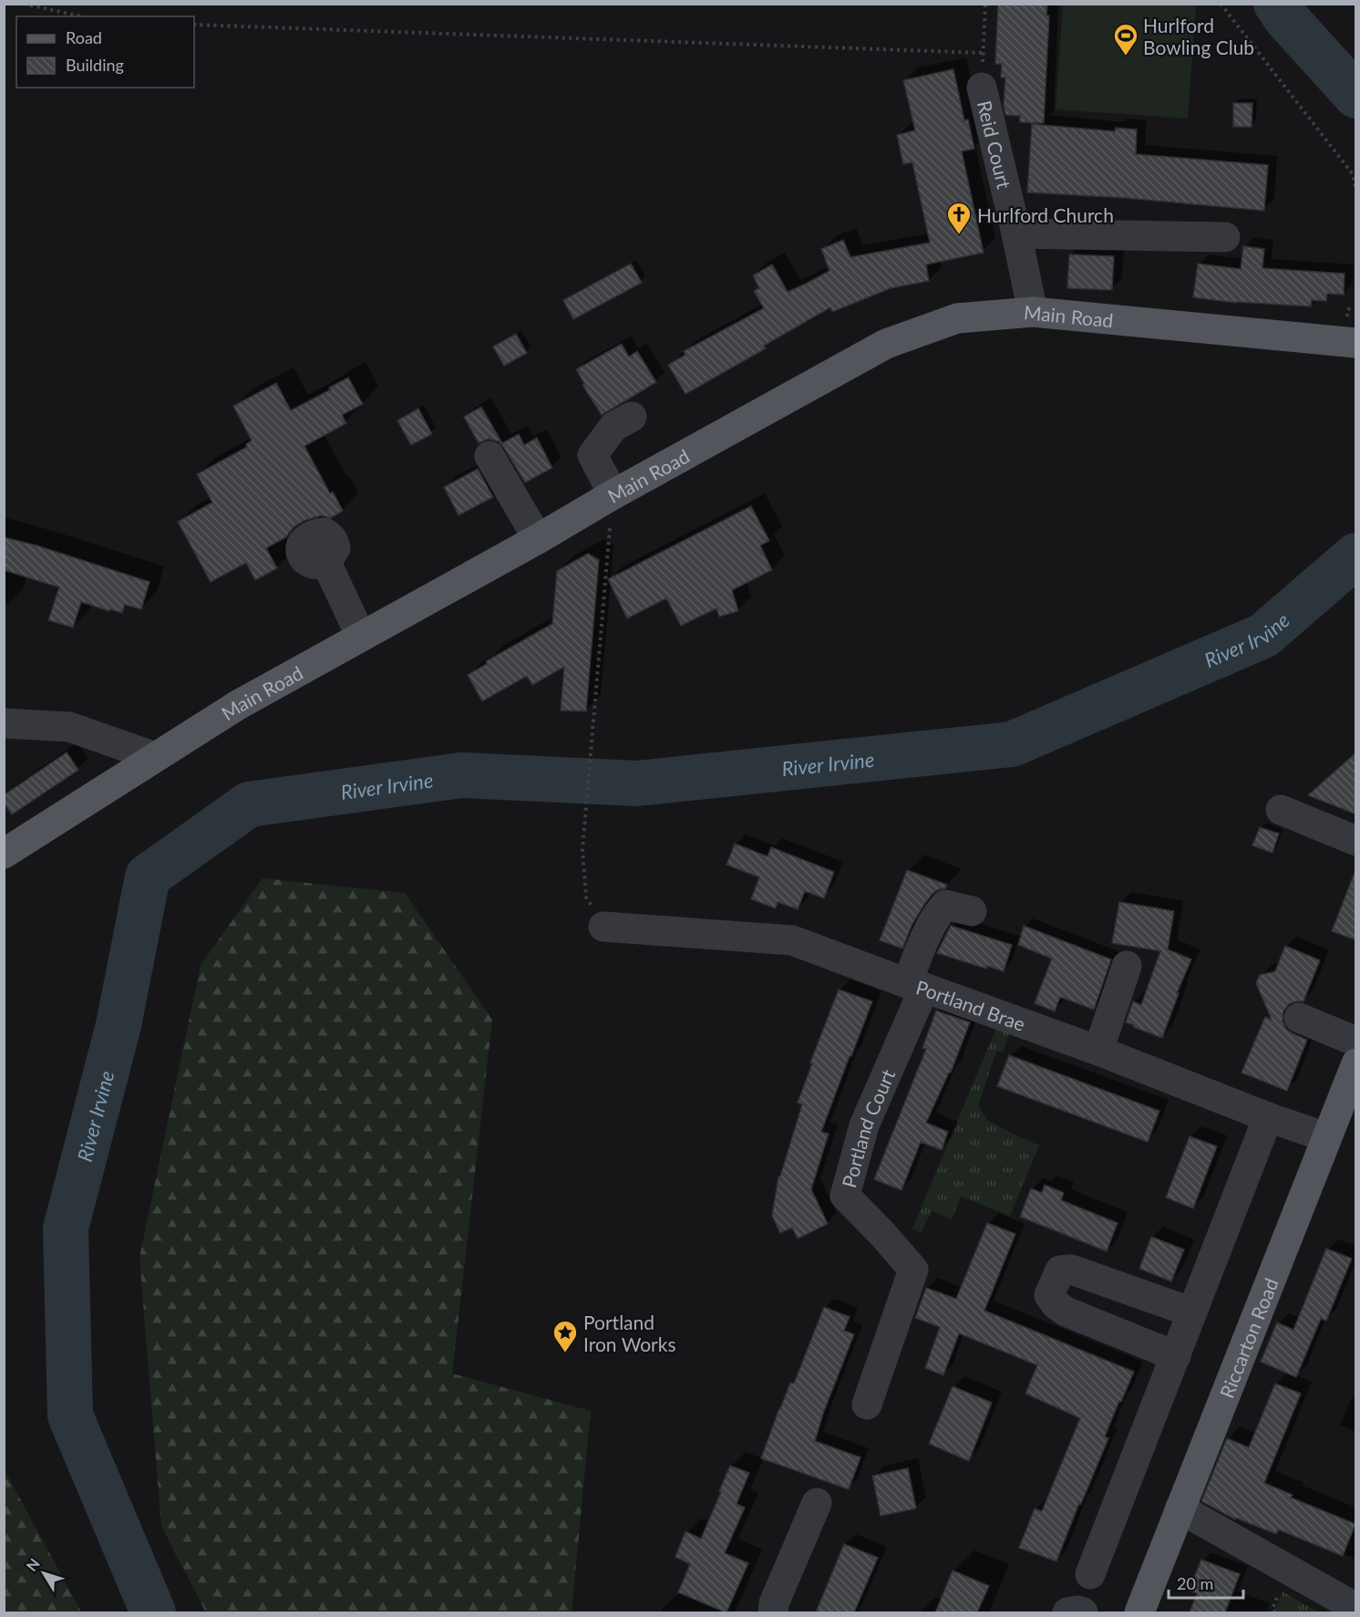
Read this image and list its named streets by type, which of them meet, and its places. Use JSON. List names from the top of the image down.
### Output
{
  "streets": {
    "main road": ["Main Road", "Riccarton Road"],
    "street": ["Reid Court", "Portland Brae", "Portland Court"]
  },
  "crossings": [
    ["Reid Court", "Main Road"],
    ["Portland Brae", "Portland Court"],
    ["Portland Brae", "Riccarton Road"]
  ],
  "water": ["River Irvine"],
  "places": {
    "sports": ["Hurlford Bowling Club"],
    "church": ["Hurlford Church"],
    "place": ["Portland Iron Works"]
  },
  "legend": ["Road", "Building"],
  "scale_bar": "20 m",
  "north": "top left"
}
